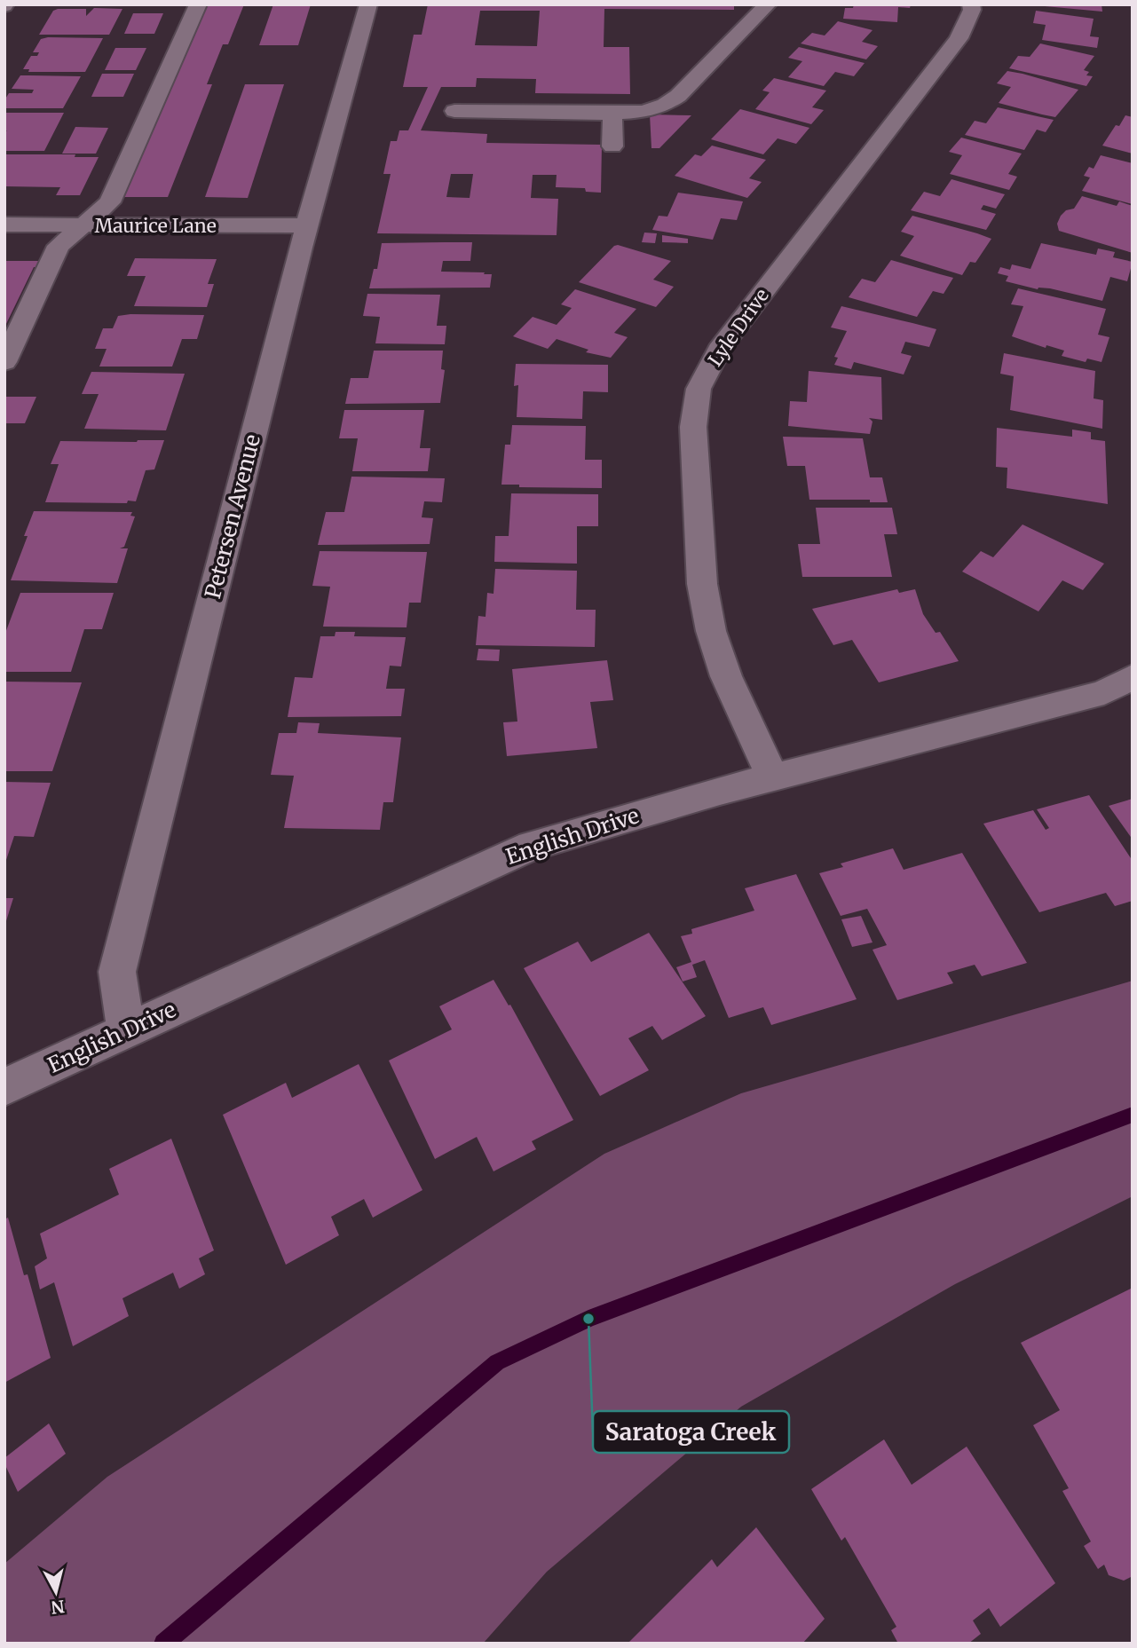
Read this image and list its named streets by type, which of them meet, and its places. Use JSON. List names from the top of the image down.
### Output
{
  "streets": {
    "street": [
      "Maurice Lane",
      "Lyle Drive",
      "Petersen Avenue",
      "English Drive"
    ]
  },
  "crossings": [
    ["Maurice Lane", "Petersen Avenue"],
    ["Lyle Drive", "English Drive"],
    ["Petersen Avenue", "English Drive"]
  ],
  "places": ["Saratoga Creek"],
  "north": "bottom"
}
